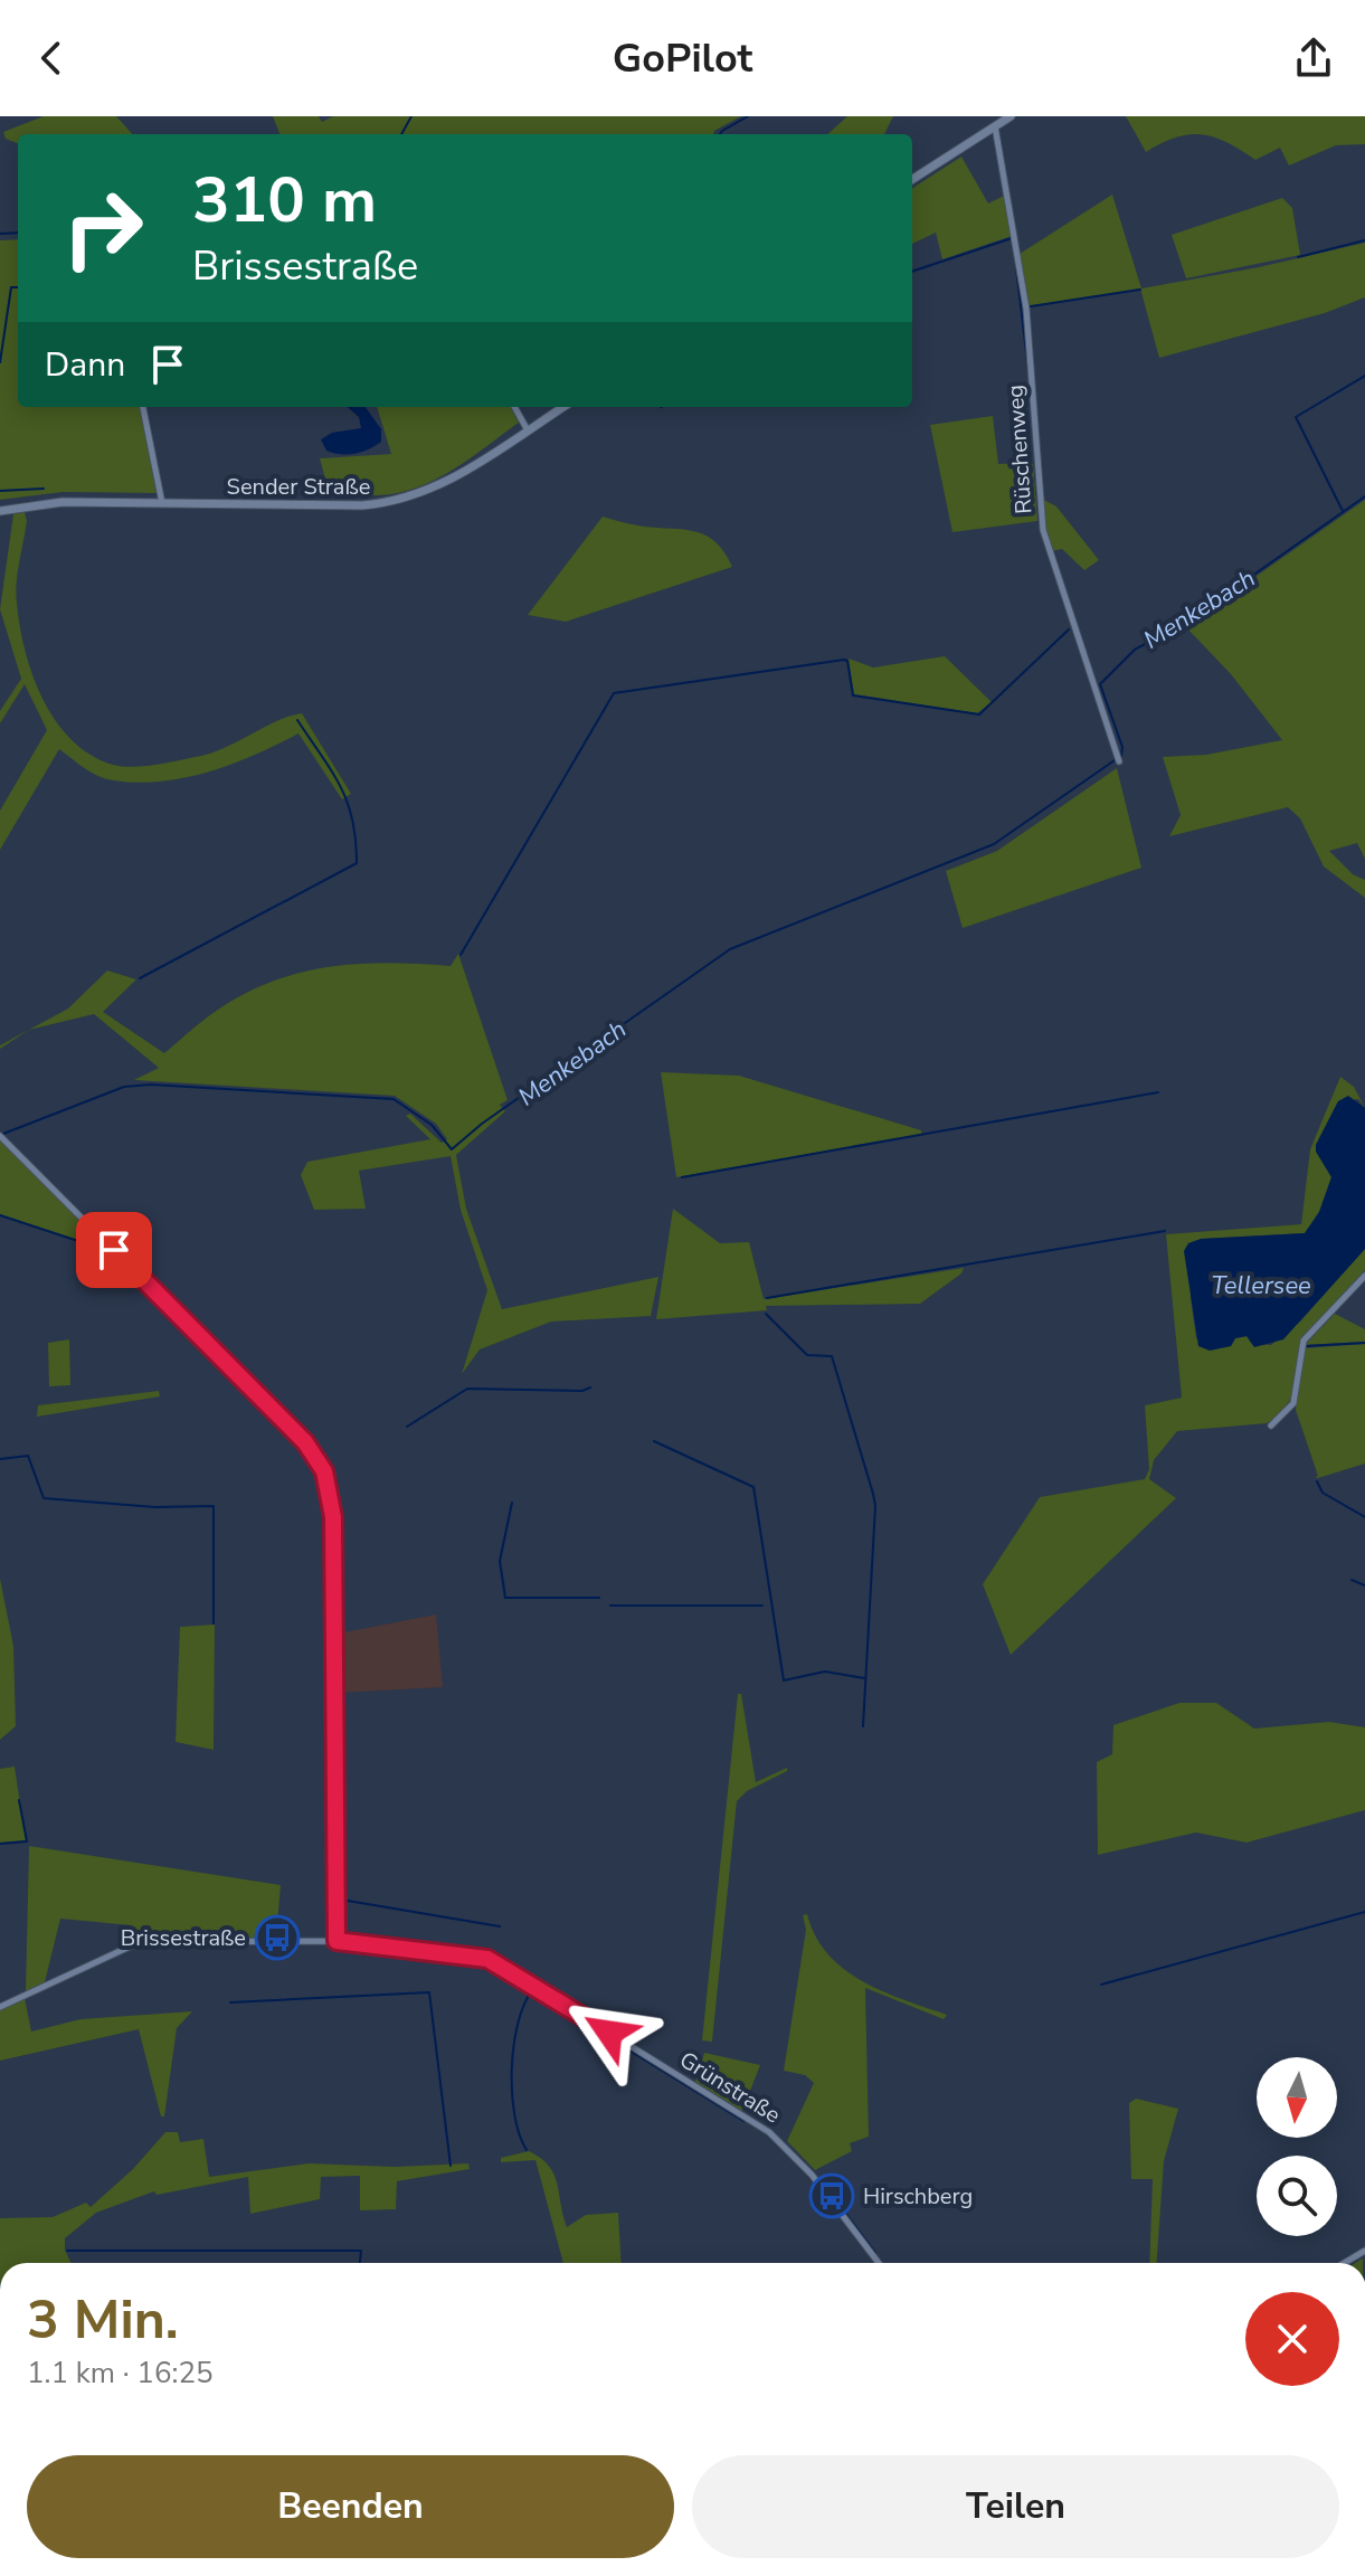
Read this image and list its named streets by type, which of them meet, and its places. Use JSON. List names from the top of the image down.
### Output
{
  "streets": {
    "main road": ["Sender Straße"],
    "street": ["Rüschenweg", "Grünstraße"]
  },
  "water": ["Menkebach", "Tellersee"],
  "places": {
    "bus stop": ["Brissestraße", "Hirschberg"]
  },
  "north": "bottom",
  "page": {
    "header": "GoPilot",
    "turn": ["310 m", "Brissestraße"],
    "then": "Dann",
    "heading": ["3 Min.", "1.1 km · 16:25"],
    "buttons": ["Beenden", "Teilen"]
  }
}
